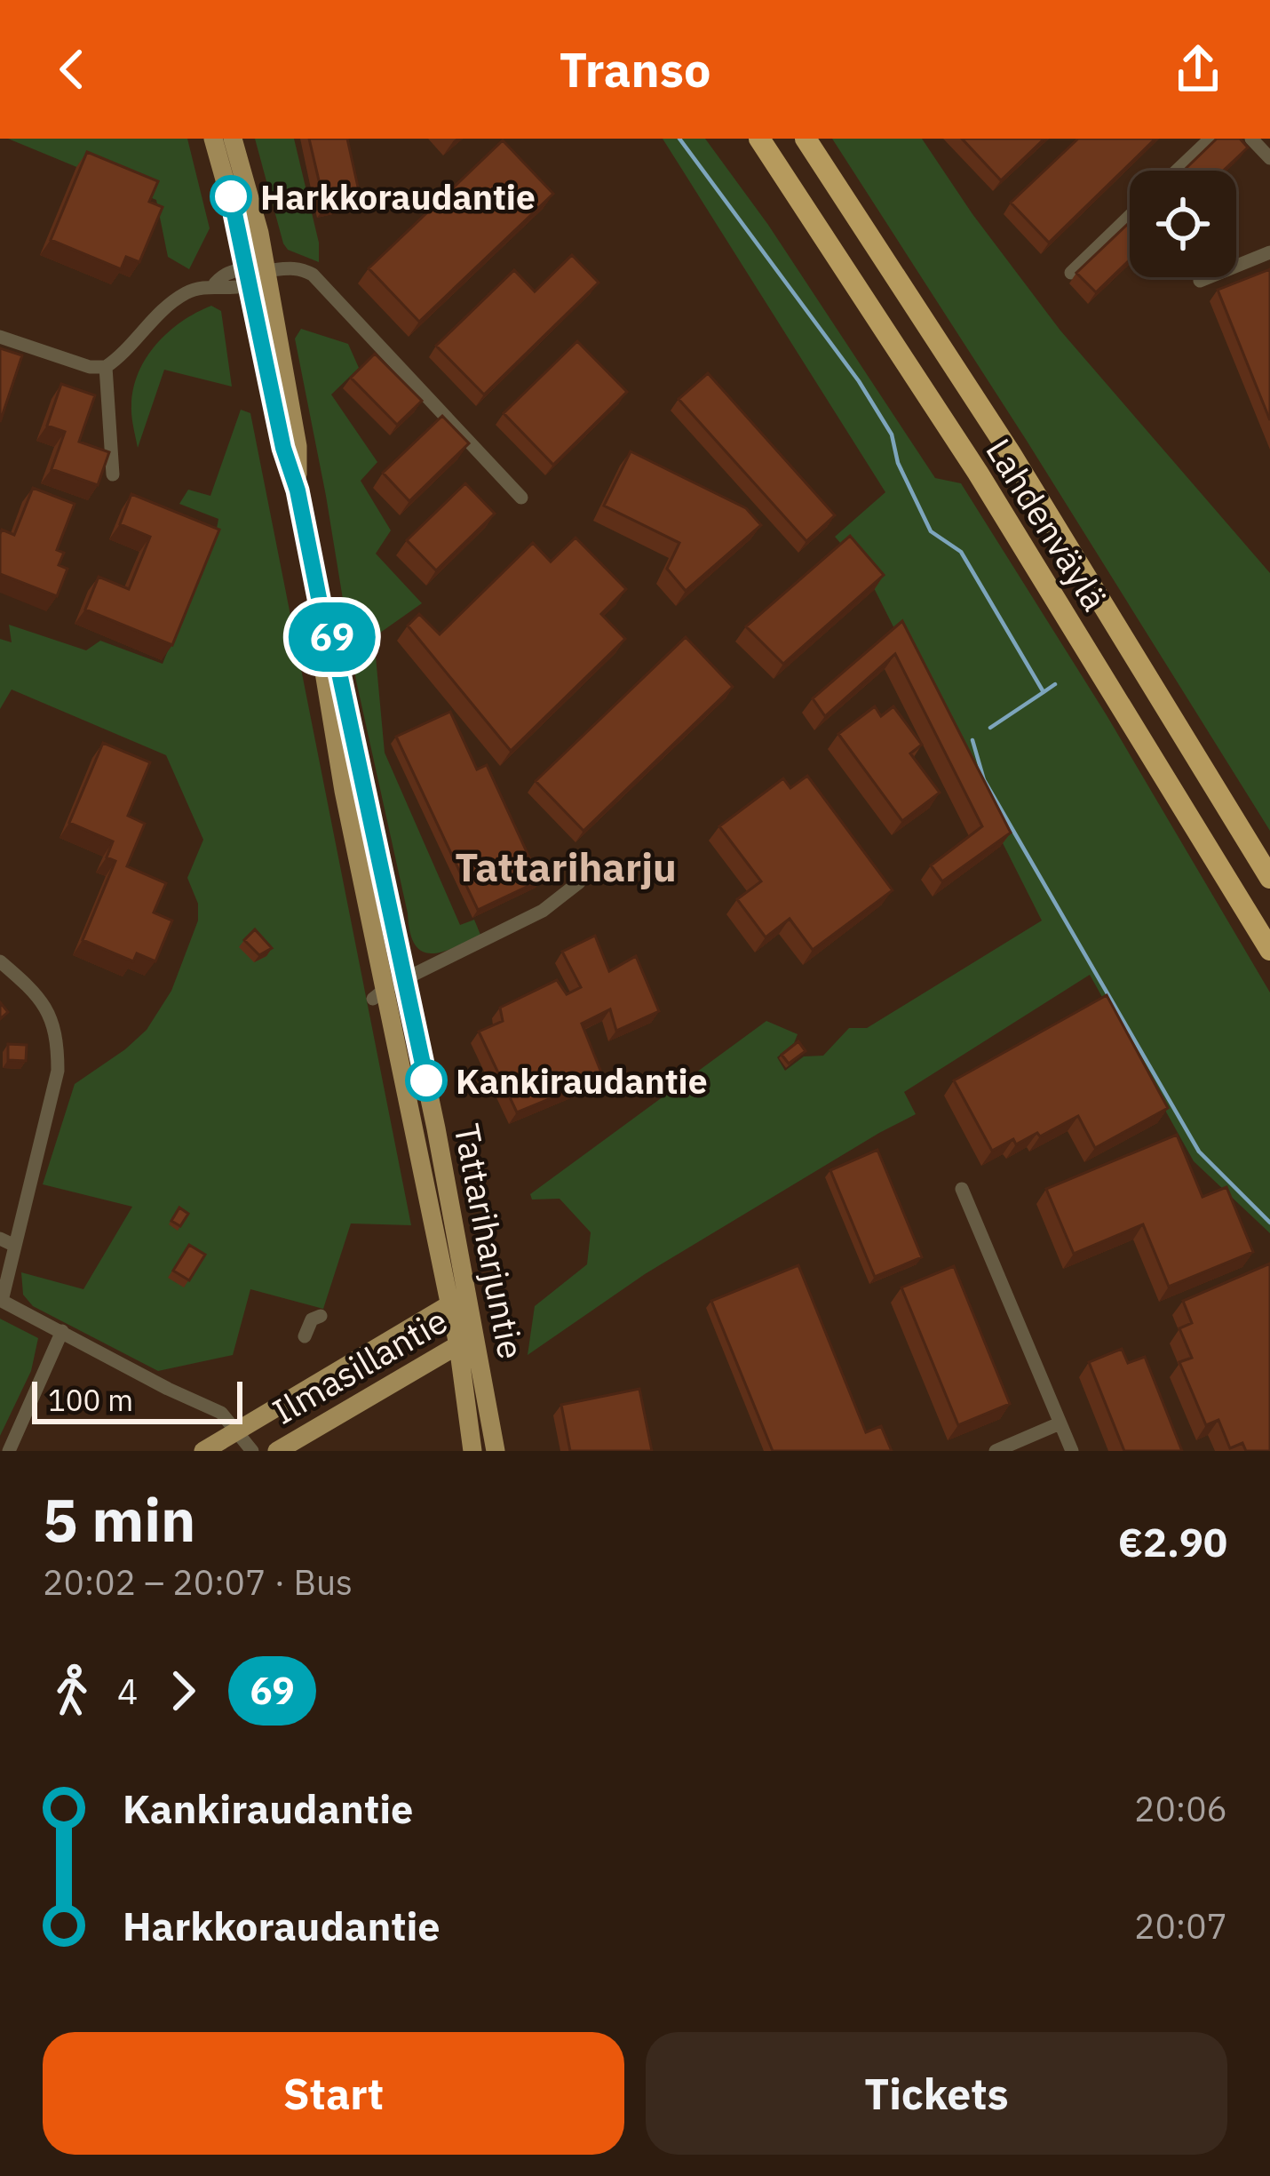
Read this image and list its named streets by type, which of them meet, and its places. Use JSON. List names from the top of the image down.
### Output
{
  "streets": {
    "highway": ["Lahdenväylä"],
    "main road": ["Tattariharjuntie", "Ilmasillantie"]
  },
  "crossings": [
    ["Tattariharjuntie", "Ilmasillantie"]
  ],
  "districts": ["Tattariharju"],
  "places": ["Harkkoraudantie", "Kankiraudantie"],
  "lines": ["bus line 69"],
  "scale_bar": "100 m",
  "page": {
    "header": "Transo",
    "on_map": "69",
    "scale": "100 m",
    "heading": ["5 min", "20:02 – 20:07 · Bus", "€2.90"],
    "legs": ["4", "69"],
    "list": [
      {
        "name": "Kankiraudantie",
        "value": "20:06"
      },
      {
        "name": "Harkkoraudantie",
        "value": "20:07"
      }
    ],
    "buttons": ["Start", "Tickets"]
  }
}
